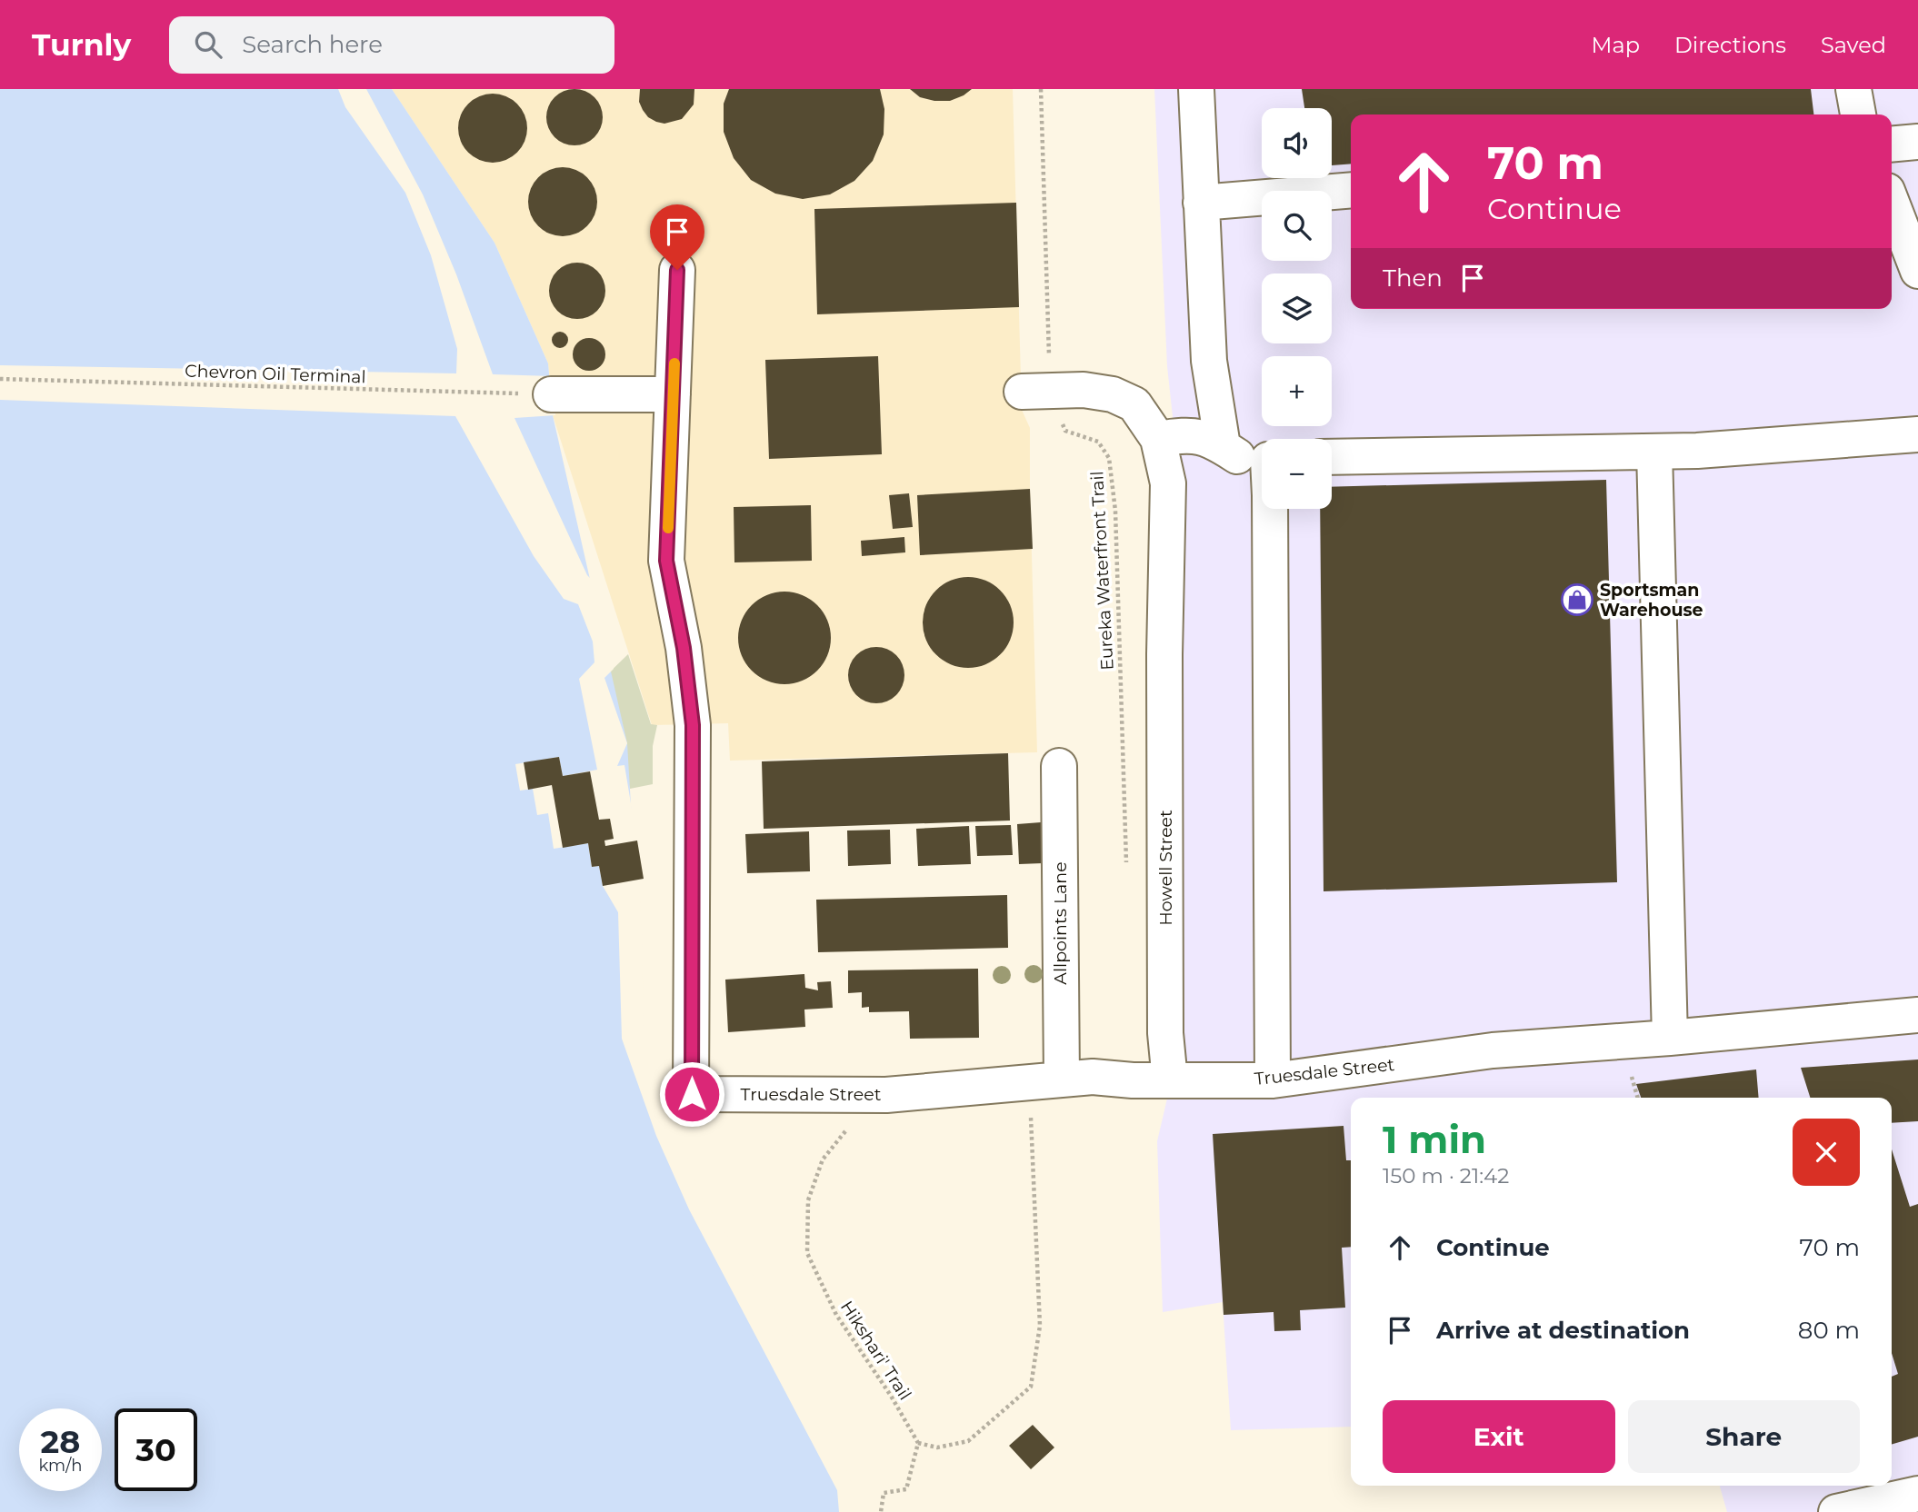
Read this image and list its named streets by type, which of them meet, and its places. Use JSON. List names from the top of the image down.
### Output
{
  "streets": {
    "street": ["Howell Street", "Allpoints Lane", "Truesdale Street"],
    "path": ["Chevron Oil Terminal", "Eureka Waterfront Trail", "Hikshari' Trail"]
  },
  "crossings": [
    ["Howell Street", "Truesdale Street"],
    ["Allpoints Lane", "Truesdale Street"],
    ["Truesdale Street", "Hikshari' Trail"]
  ],
  "places": {
    "shop": ["Sportsman Warehouse"]
  },
  "page": {
    "header": "Turnly",
    "search": "Search here",
    "nav": ["Map", "Directions", "Saved"],
    "map_buttons": ["+", "−"],
    "turn": ["70 m", "Continue"],
    "then": "Then",
    "heading": ["1 min", "150 m · 21:42"],
    "list": [
      {
        "name": "Continue",
        "value": "70 m"
      },
      {
        "name": "Arrive at destination",
        "value": "80 m"
      }
    ],
    "buttons": ["Exit", "Share"],
    "speed": "28 km/h",
    "limit": "30"
  }
}
